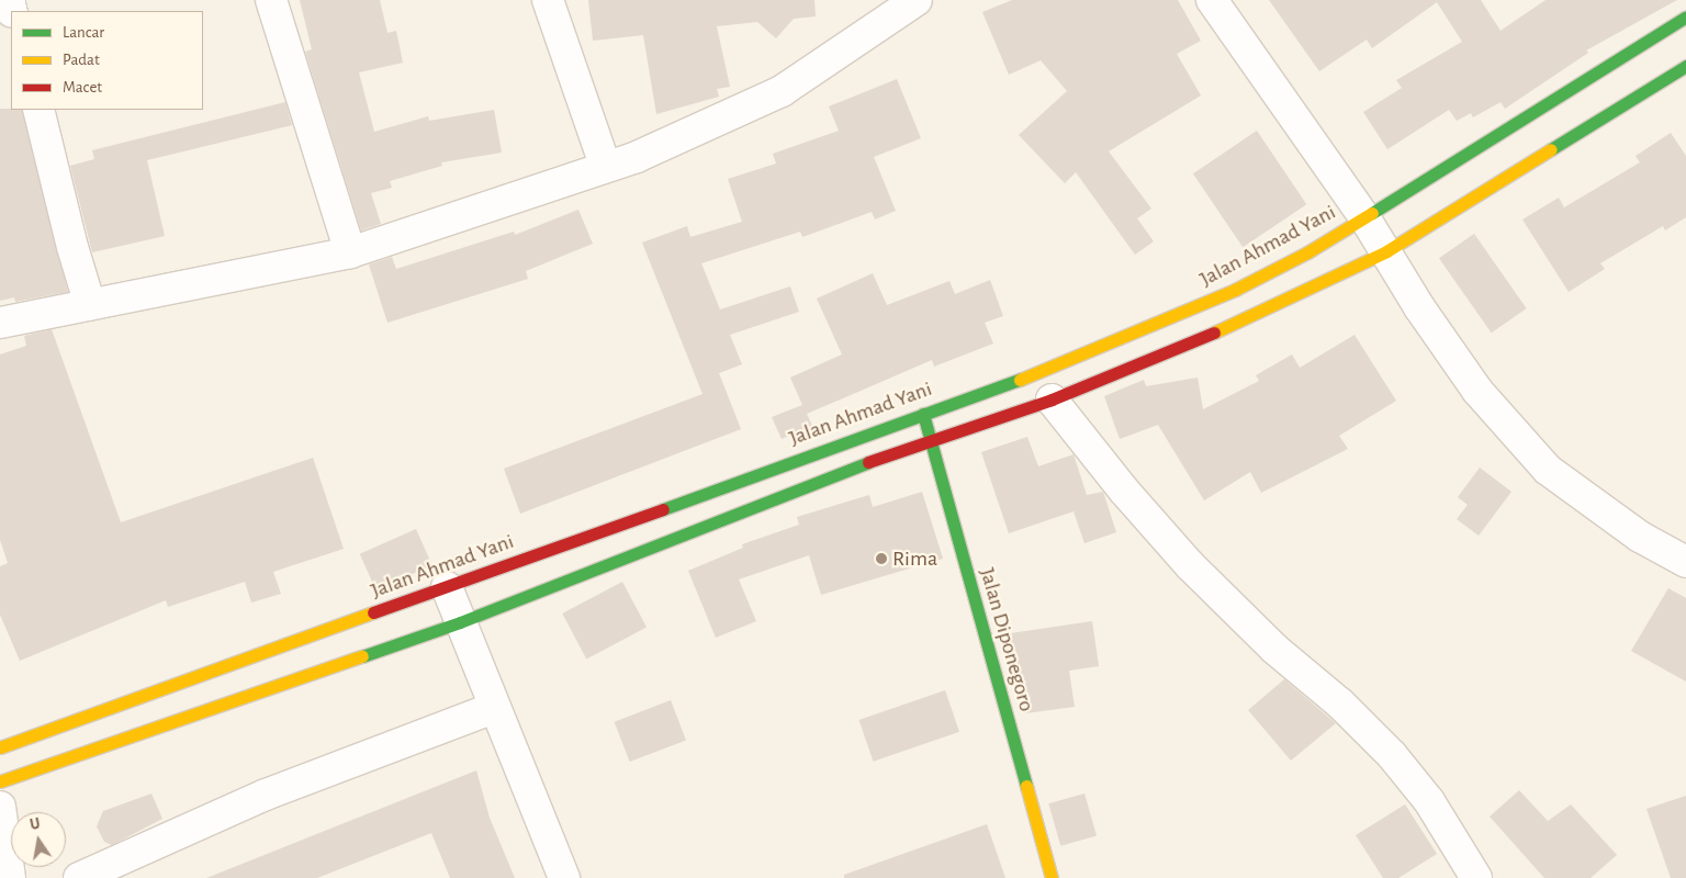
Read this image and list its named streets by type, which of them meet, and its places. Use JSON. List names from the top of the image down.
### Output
{
  "streets": {
    "main road": ["Jalan Ahmad Yani", "Jalan Diponegoro"]
  },
  "crossings": [
    ["Jalan Ahmad Yani", "Jalan Diponegoro"]
  ],
  "places": ["Rima"],
  "legend": ["Lancar", "Padat", "Macet"],
  "north": "top"
}
